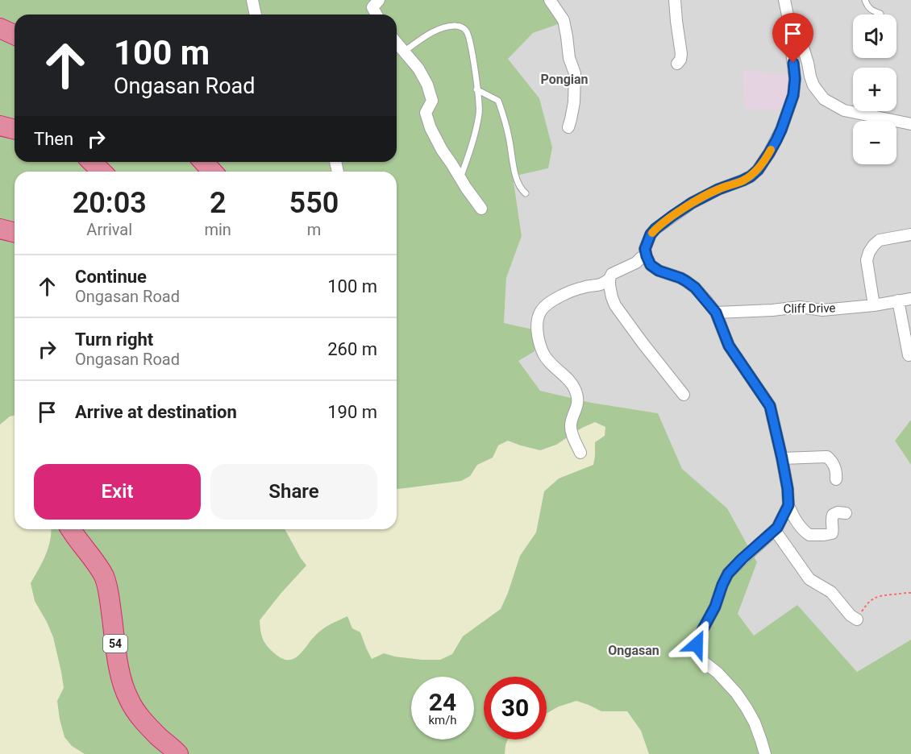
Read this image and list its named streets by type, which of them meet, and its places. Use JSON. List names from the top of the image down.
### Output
{
  "streets": {
    "highway": ["54"],
    "street": ["Cliff Drive"]
  },
  "districts": ["Pongian", "Ongasan"],
  "page": {
    "map_buttons": ["+", "−"],
    "turn": ["100 m", "Ongasan Road"],
    "then": "Then",
    "eta": [
      "20:03",
      "Arrival",
      "2",
      "min",
      "550",
      "m"
    ],
    "list": [
      {
        "name": "Continue",
        "note": "Ongasan Road",
        "value": "100 m"
      },
      {
        "name": "Turn right",
        "note": "Ongasan Road",
        "value": "260 m"
      },
      {
        "name": "Arrive at destination",
        "value": "190 m"
      }
    ],
    "buttons": ["Exit", "Share"],
    "speed": "24 km/h",
    "limit": "30"
  }
}
